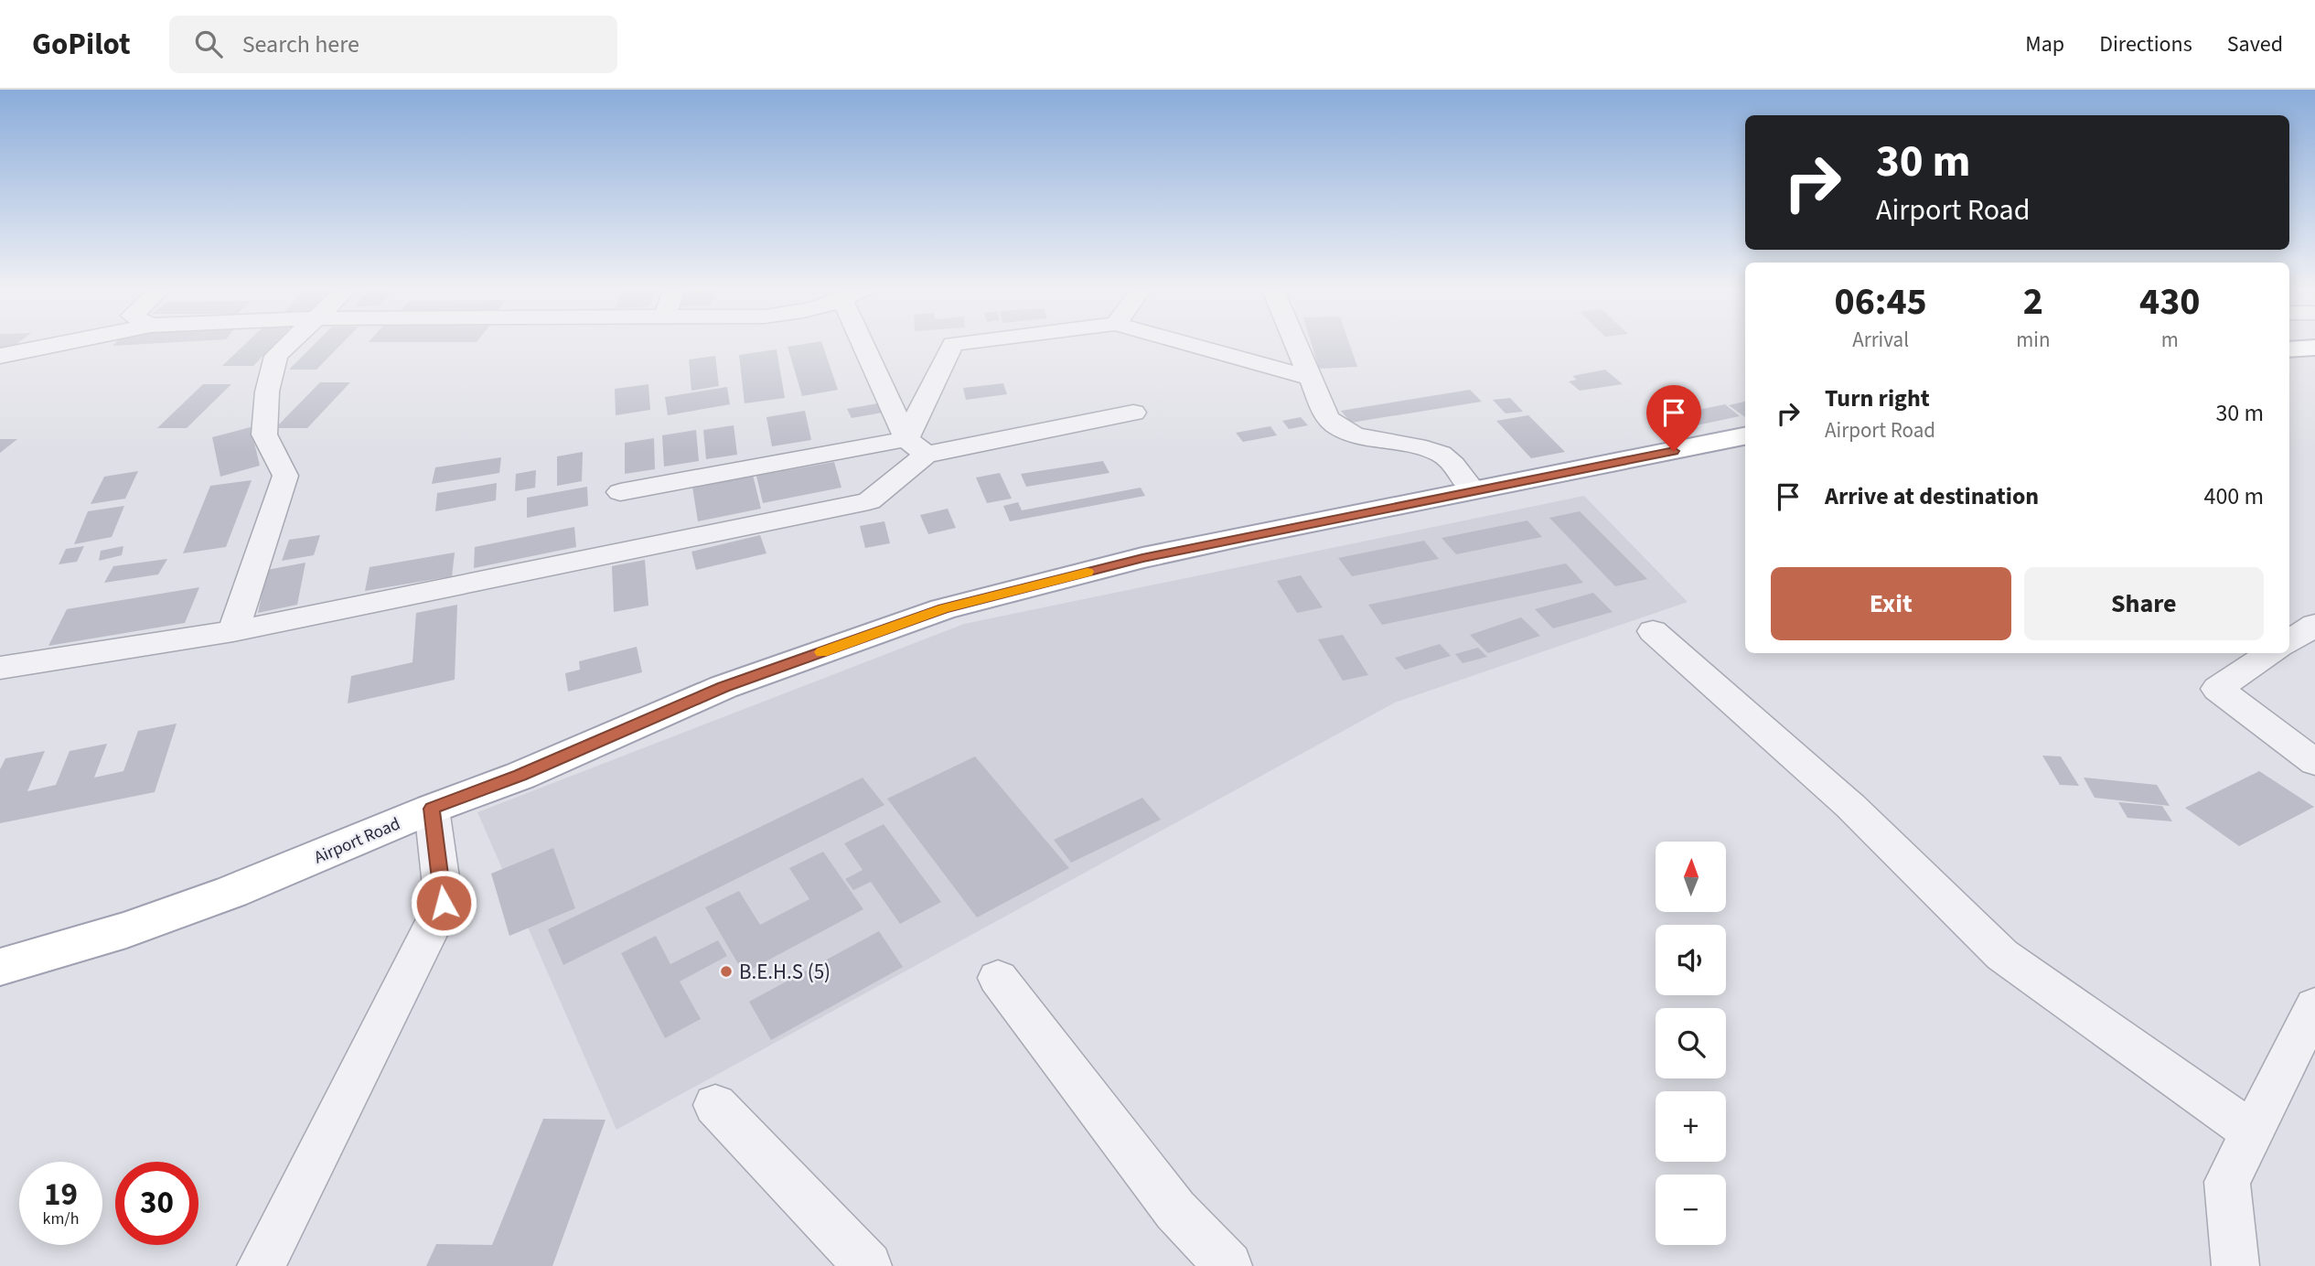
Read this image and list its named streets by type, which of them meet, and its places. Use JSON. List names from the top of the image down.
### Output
{
  "streets": {
    "main road": ["Airport Road"]
  },
  "places": ["B.E.H.S (5)"],
  "north": "top",
  "page": {
    "header": "GoPilot",
    "search": "Search here",
    "nav": ["Map", "Directions", "Saved"],
    "turn": ["30 m", "Airport Road"],
    "eta": [
      "06:45",
      "Arrival",
      "2",
      "min",
      "430",
      "m"
    ],
    "list": [
      {
        "name": "Turn right",
        "note": "Airport Road",
        "value": "30 m"
      },
      {
        "name": "Arrive at destination",
        "value": "400 m"
      }
    ],
    "buttons": ["Exit", "Share"],
    "map_buttons": ["+", "−"],
    "speed": "19 km/h",
    "limit": "30"
  }
}
